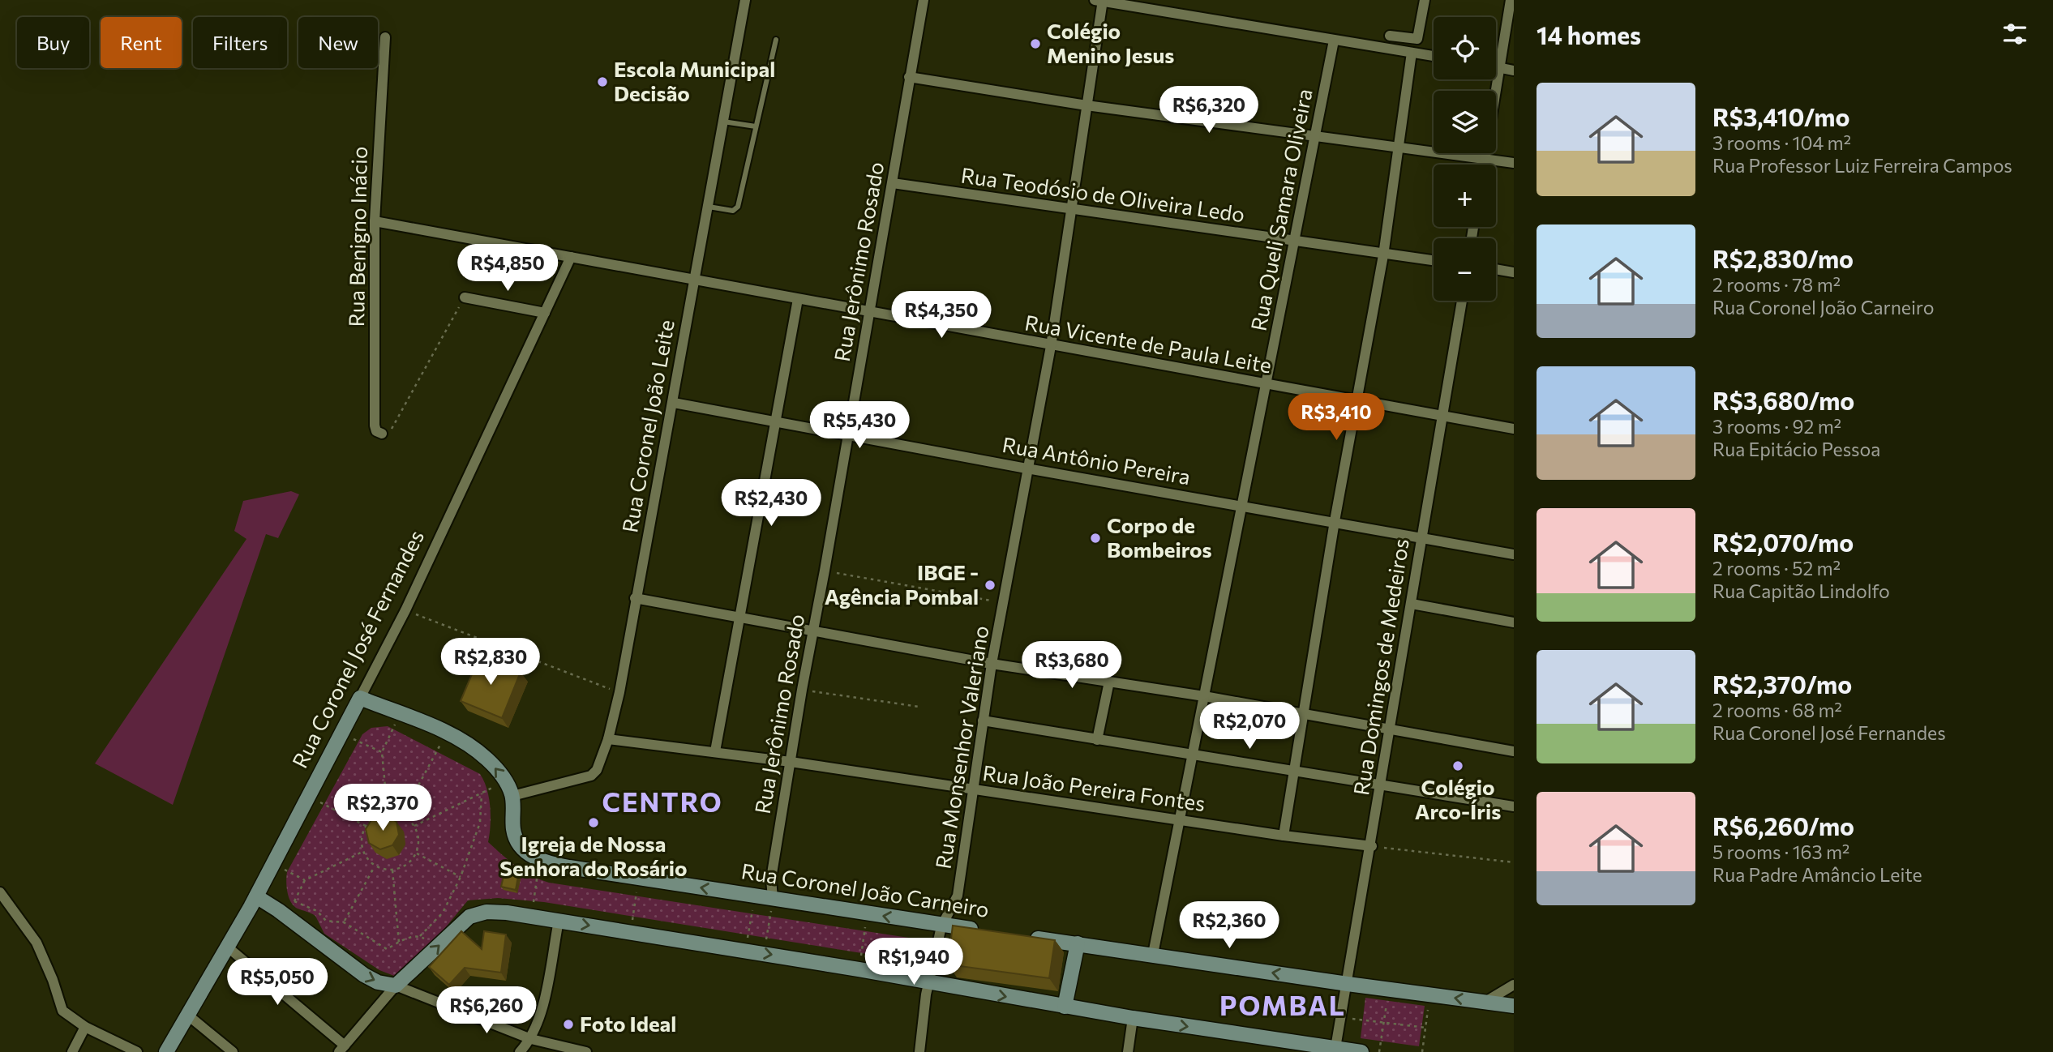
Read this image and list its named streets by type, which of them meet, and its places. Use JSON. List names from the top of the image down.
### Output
{
  "streets": {
    "main road": ["Rua Coronel José Fernandes", "Rua Coronel João Carneiro"],
    "street": [
      "Rua Teodósio de Oliveira Ledo",
      "Rua Queli Samara Oliveira",
      "Rua Benigno Inácio",
      "Rua Jerônimo Rosado",
      "Rua Vicente de Paula Leite",
      "Rua Coronel João Leite",
      "Rua Antônio Pereira",
      "Rua Domingos de Medeiros",
      "Rua Monsenhor Valeriano",
      "Rua João Pereira Fontes"
    ]
  },
  "crossings": [
    ["Rua Teodósio de Oliveira Ledo", "Rua Queli Samara Oliveira"],
    ["Rua Teodósio de Oliveira Ledo", "Rua Jerônimo Rosado"],
    ["Rua Teodósio de Oliveira Ledo", "Rua Monsenhor Valeriano"],
    ["Rua Queli Samara Oliveira", "Rua Vicente de Paula Leite"],
    ["Rua Queli Samara Oliveira", "Rua Antônio Pereira"],
    ["Rua Queli Samara Oliveira", "Rua João Pereira Fontes"],
    ["Rua Benigno Inácio", "Rua Vicente de Paula Leite"],
    ["Rua Jerônimo Rosado", "Rua Vicente de Paula Leite"],
    ["Rua Jerônimo Rosado", "Rua Antônio Pereira"],
    ["Rua Jerônimo Rosado", "Rua João Pereira Fontes"],
    ["Rua Jerônimo Rosado", "Rua Coronel João Carneiro"],
    ["Rua Vicente de Paula Leite", "Rua Coronel João Leite"],
    ["Rua Vicente de Paula Leite", "Rua Coronel José Fernandes"],
    ["Rua Vicente de Paula Leite", "Rua Domingos de Medeiros"],
    ["Rua Vicente de Paula Leite", "Rua Monsenhor Valeriano"],
    ["Rua Coronel João Leite", "Rua Antônio Pereira"],
    ["Rua Coronel João Leite", "Rua João Pereira Fontes"],
    ["Rua Coronel João Leite", "Rua Coronel João Carneiro"],
    ["Rua Antônio Pereira", "Rua Domingos de Medeiros"],
    ["Rua Antônio Pereira", "Rua Monsenhor Valeriano"],
    ["Rua Coronel José Fernandes", "Rua Coronel João Carneiro"],
    ["Rua Domingos de Medeiros", "Rua João Pereira Fontes"],
    ["Rua Monsenhor Valeriano", "Rua João Pereira Fontes"],
    ["Rua Monsenhor Valeriano", "Rua Coronel João Carneiro"]
  ],
  "districts": ["CENTRO", "POMBAL"],
  "places": [
    "Colégio Menino Jesus",
    "Escola Municipal Decisão",
    "Corpo de Bombeiros",
    "IBGE - Agência Pombal",
    "Colégio Arco-Íris",
    "Igreja de Nossa Senhora do Rosário",
    "Foto Ideal"
  ],
  "page": {
    "heading": "14 homes",
    "map_buttons": ["+", "−"],
    "chip": [
      "Buy",
      "Rent",
      "Filters",
      "New"
    ],
    "list": [
      {
        "name": "R$3,410/mo",
        "note": "3 rooms · 104 m² · Rua Professor Luiz Ferreira Campos"
      },
      {
        "name": "R$2,830/mo",
        "note": "2 rooms · 78 m² · Rua Coronel João Carneiro"
      },
      {
        "name": "R$3,680/mo",
        "note": "3 rooms · 92 m² · Rua Epitácio Pessoa"
      },
      {
        "name": "R$2,070/mo",
        "note": "2 rooms · 52 m² · Rua Capitão Lindolfo"
      },
      {
        "name": "R$2,370/mo",
        "note": "2 rooms · 68 m² · Rua Coronel José Fernandes"
      },
      {
        "name": "R$6,260/mo",
        "note": "5 rooms · 163 m² · Rua Padre Amâncio Leite"
      }
    ],
    "price": [
      "R$6,320",
      "R$4,850",
      "R$4,350",
      "R$3,410",
      "R$5,430",
      "R$2,430",
      "R$2,830",
      "R$3,680",
      "R$2,070",
      "R$2,370",
      "R$2,360",
      "R$1,940",
      "R$5,050",
      "R$6,260"
    ]
  }
}
